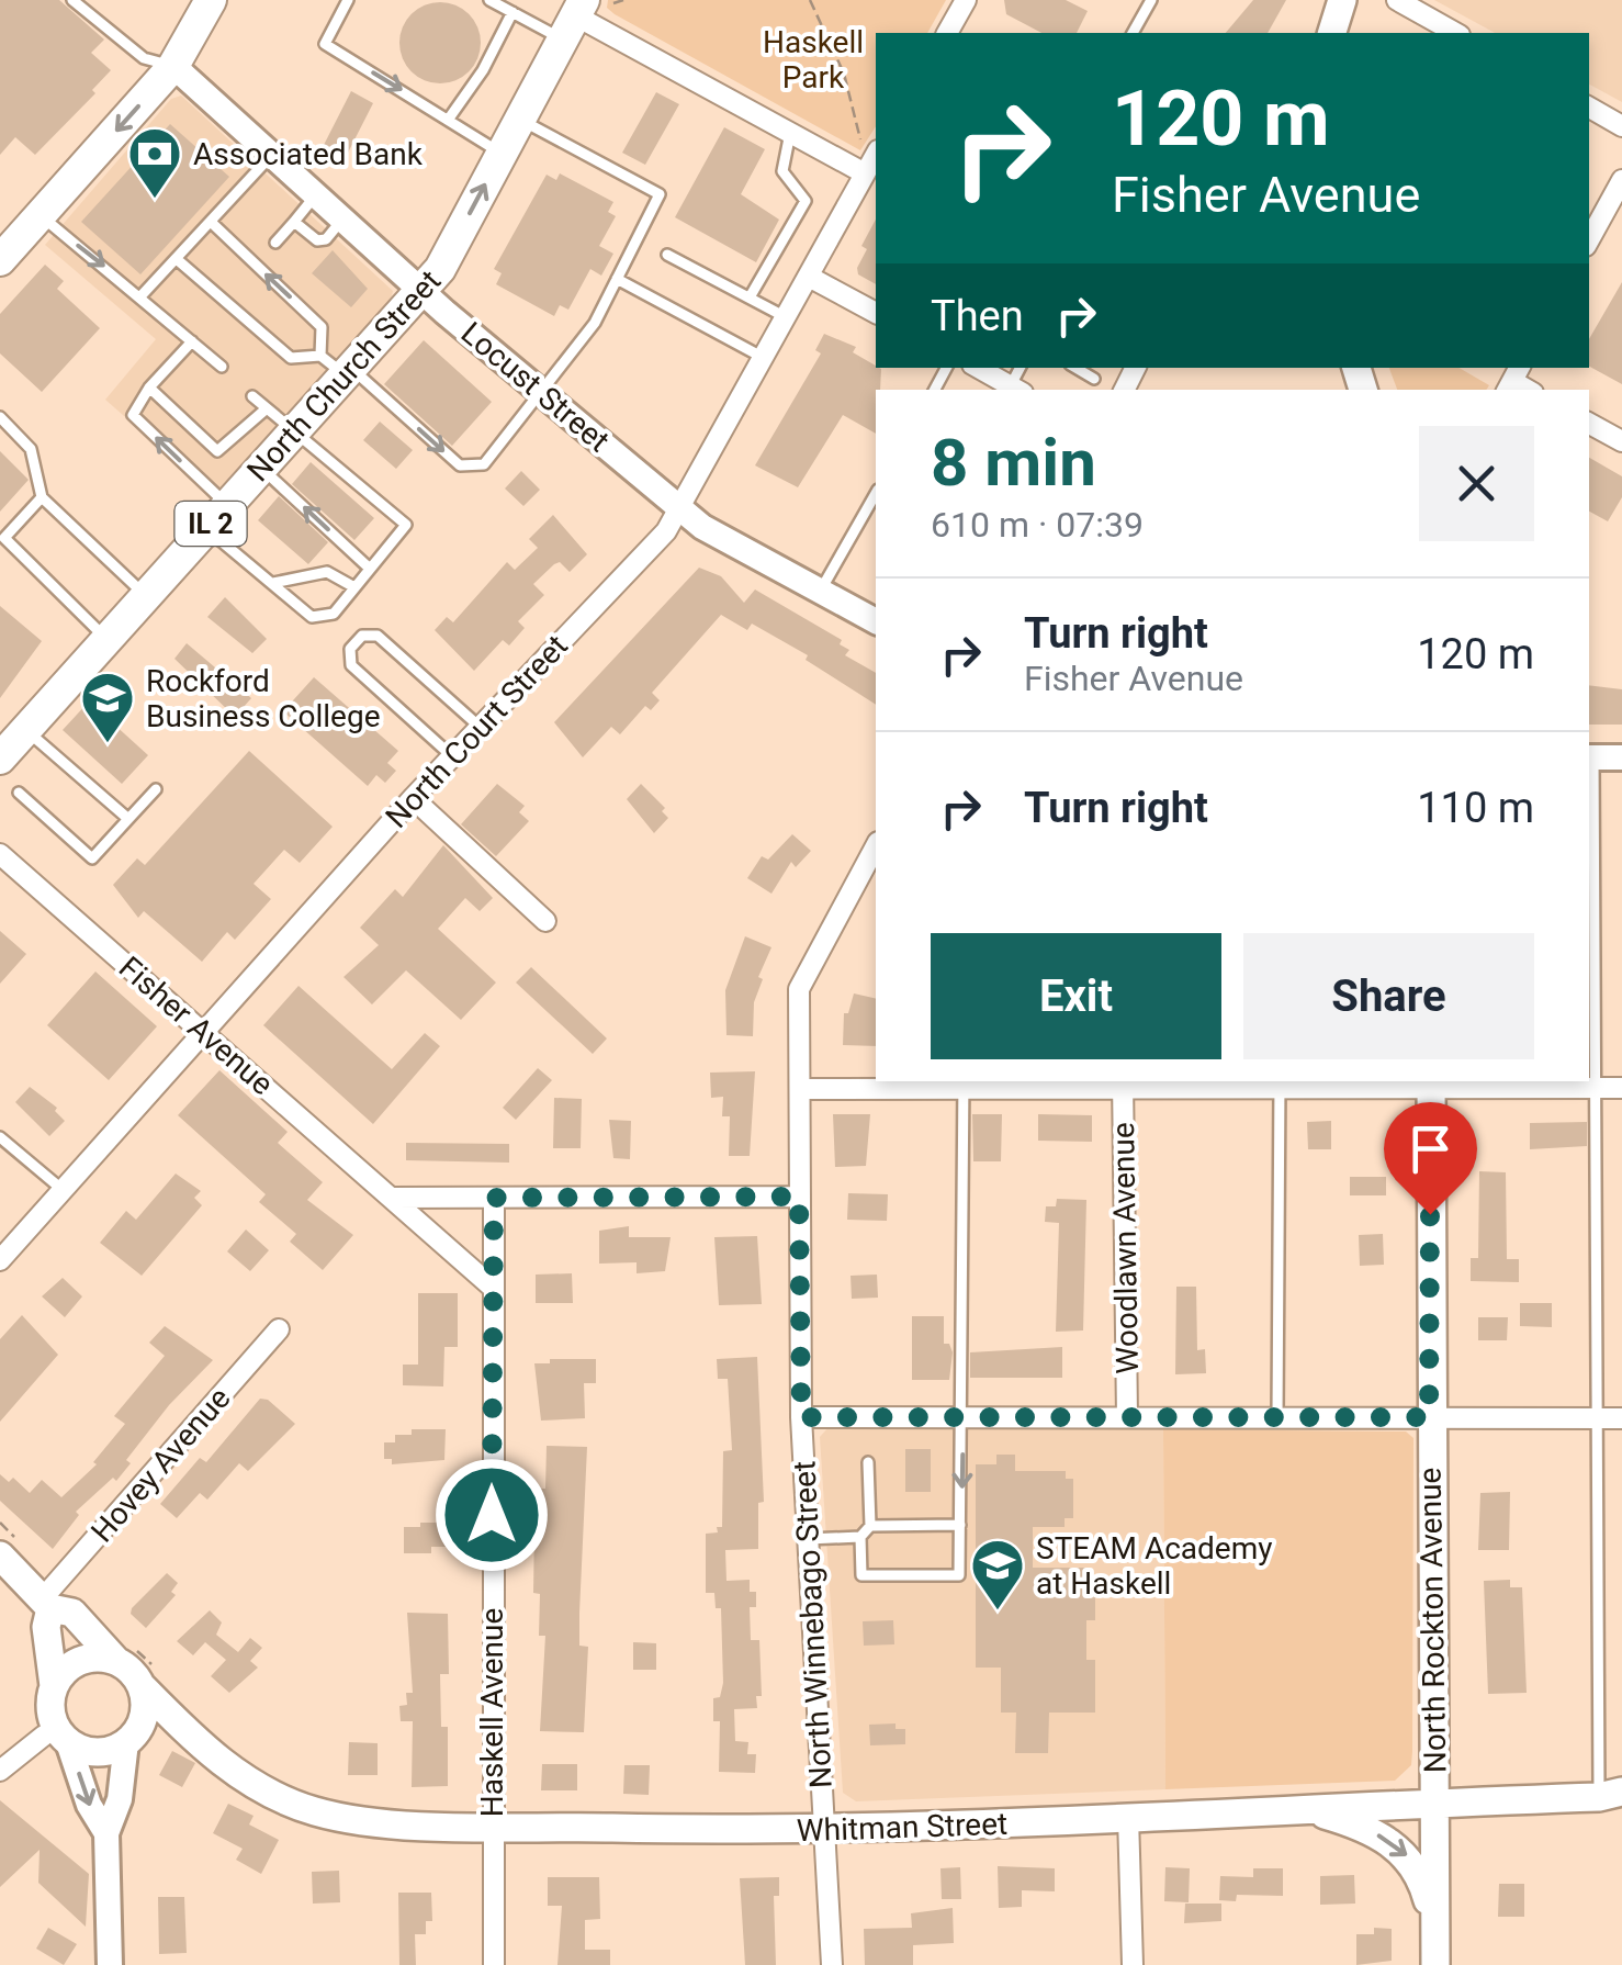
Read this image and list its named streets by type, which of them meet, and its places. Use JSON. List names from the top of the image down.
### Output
{
  "streets": {
    "main road": [
      "North Church Street",
      "IL 2",
      "North Rockton Avenue",
      "Whitman Street"
    ],
    "street": [
      "Locust Street",
      "North Court Street",
      "Fisher Avenue",
      "Woodlawn Avenue",
      "Hovey Avenue",
      "North Winnebago Street",
      "Haskell Avenue"
    ]
  },
  "crossings": [
    ["North Church Street", "Locust Street"],
    ["Locust Street", "North Court Street"],
    ["North Court Street", "Fisher Avenue"],
    ["Fisher Avenue", "Haskell Avenue"],
    ["North Rockton Avenue", "Whitman Street"],
    ["North Winnebago Street", "Whitman Street"],
    ["Haskell Avenue", "Whitman Street"]
  ],
  "parks": ["Haskell Park"],
  "places": {
    "bank": ["Associated Bank"],
    "school or university": ["Rockford Business College", "STEAM Academy at Haskell"]
  },
  "page": {
    "turn": ["120 m", "Fisher Avenue"],
    "then": "Then",
    "heading": ["8 min", "610 m · 07:39"],
    "list": [
      {
        "name": "Turn right",
        "note": "Fisher Avenue",
        "value": "120 m"
      },
      {
        "name": "Turn right",
        "value": "110 m"
      }
    ],
    "buttons": ["Exit", "Share"]
  }
}
